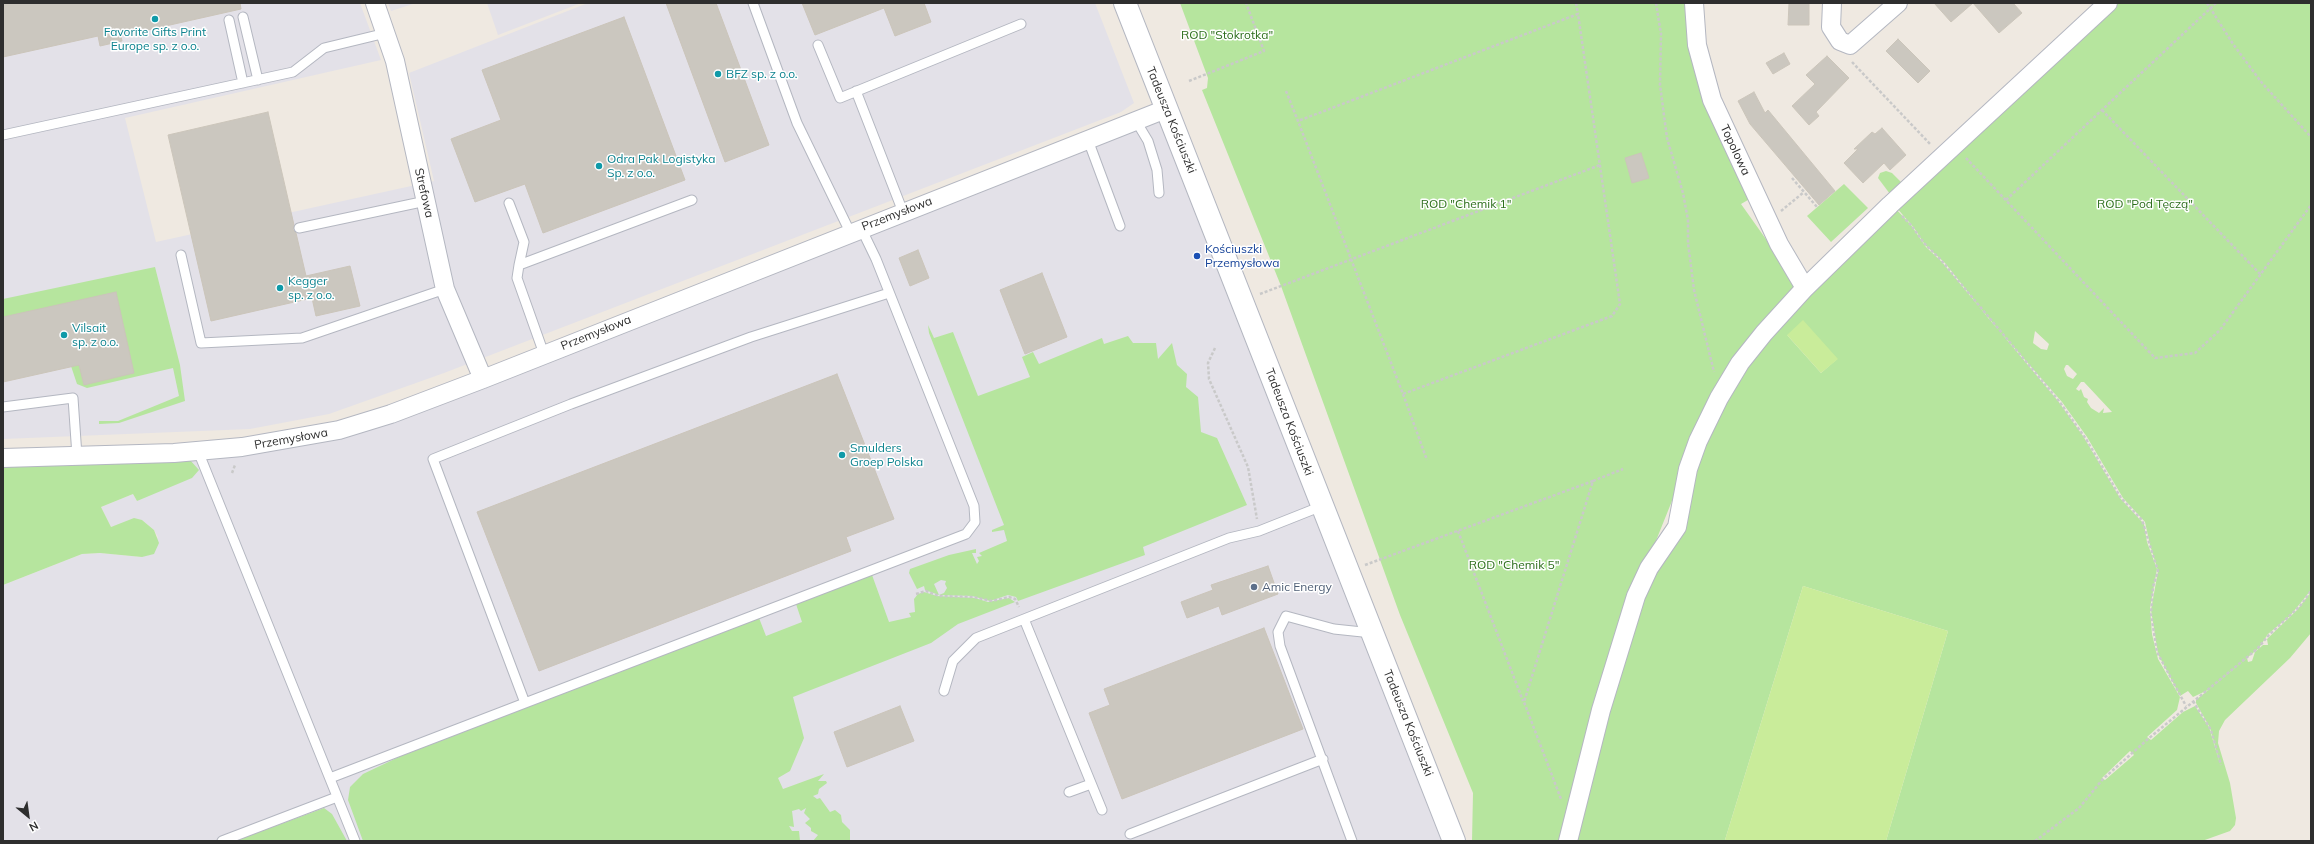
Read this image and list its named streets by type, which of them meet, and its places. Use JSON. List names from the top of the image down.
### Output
{
  "streets": {
    "main road": ["Tadeusza Kościuszki"],
    "street": ["Topolowa", "Strefowa", "Przemysłowa"]
  },
  "crossings": [
    ["Tadeusza Kościuszki", "Przemysłowa"],
    ["Strefowa", "Przemysłowa"]
  ],
  "parks": [
    "ROD \"Stokrotka\"",
    "ROD \"Chemik 1\"",
    "ROD \"Pod Tęczą\"",
    "ROD \"Chemik 5\""
  ],
  "places": [
    "Favorite Gifts Print Europe sp. z o.o.",
    "BFZ sp. z o.o.",
    "Odra Pak Logistyka Sp. z o.o.",
    "Kościuszki Przemysłowa",
    "Kegger sp. z o.o.",
    "Vilsait sp. z o.o.",
    "Smulders Groep Polska",
    "Amic Energy"
  ],
  "north": "bottom right"
}
